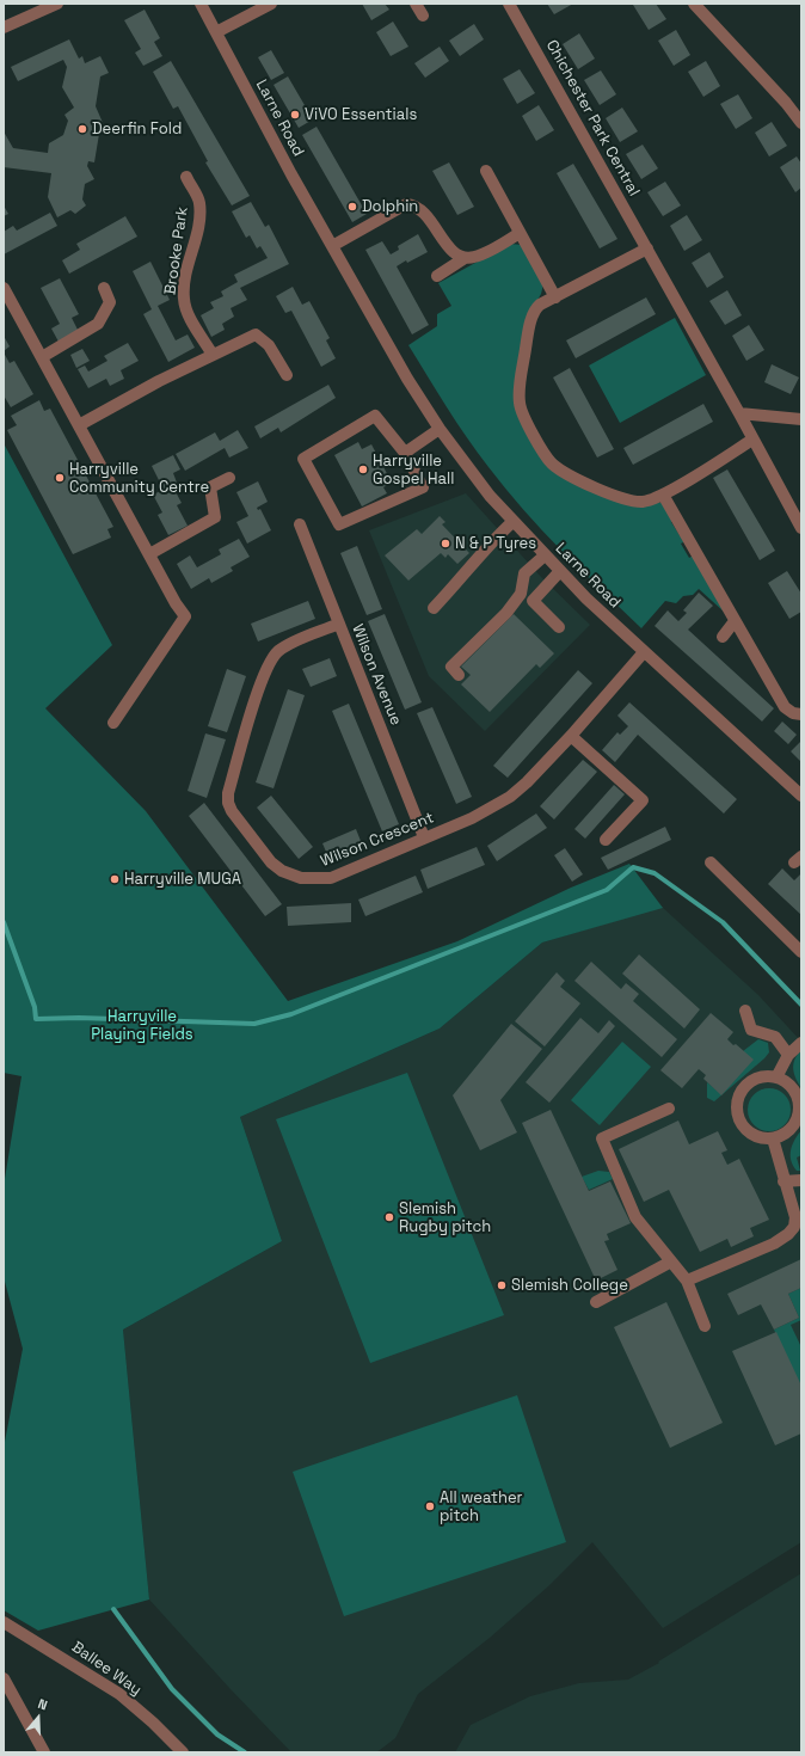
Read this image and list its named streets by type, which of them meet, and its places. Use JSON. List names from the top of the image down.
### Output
{
  "streets": {
    "street": [
      "Larne Road",
      "Chichester Park Central",
      "Brooke Park",
      "Wilson Avenue",
      "Wilson Crescent",
      "Ballee Way"
    ]
  },
  "crossings": [
    ["Larne Road", "Wilson Crescent"],
    ["Wilson Avenue", "Wilson Crescent"]
  ],
  "parks": ["Harryville Playing Fields"],
  "places": [
    "ViVO Essentials",
    "Deerfin Fold",
    "Dolphin",
    "Harryville Gospel Hall",
    "Harryville Community Centre",
    "N & P Tyres",
    "Harryville MUGA",
    "Slemish Rugby pitch",
    "Slemish College",
    "All weather pitch"
  ],
  "north": "top"
}
